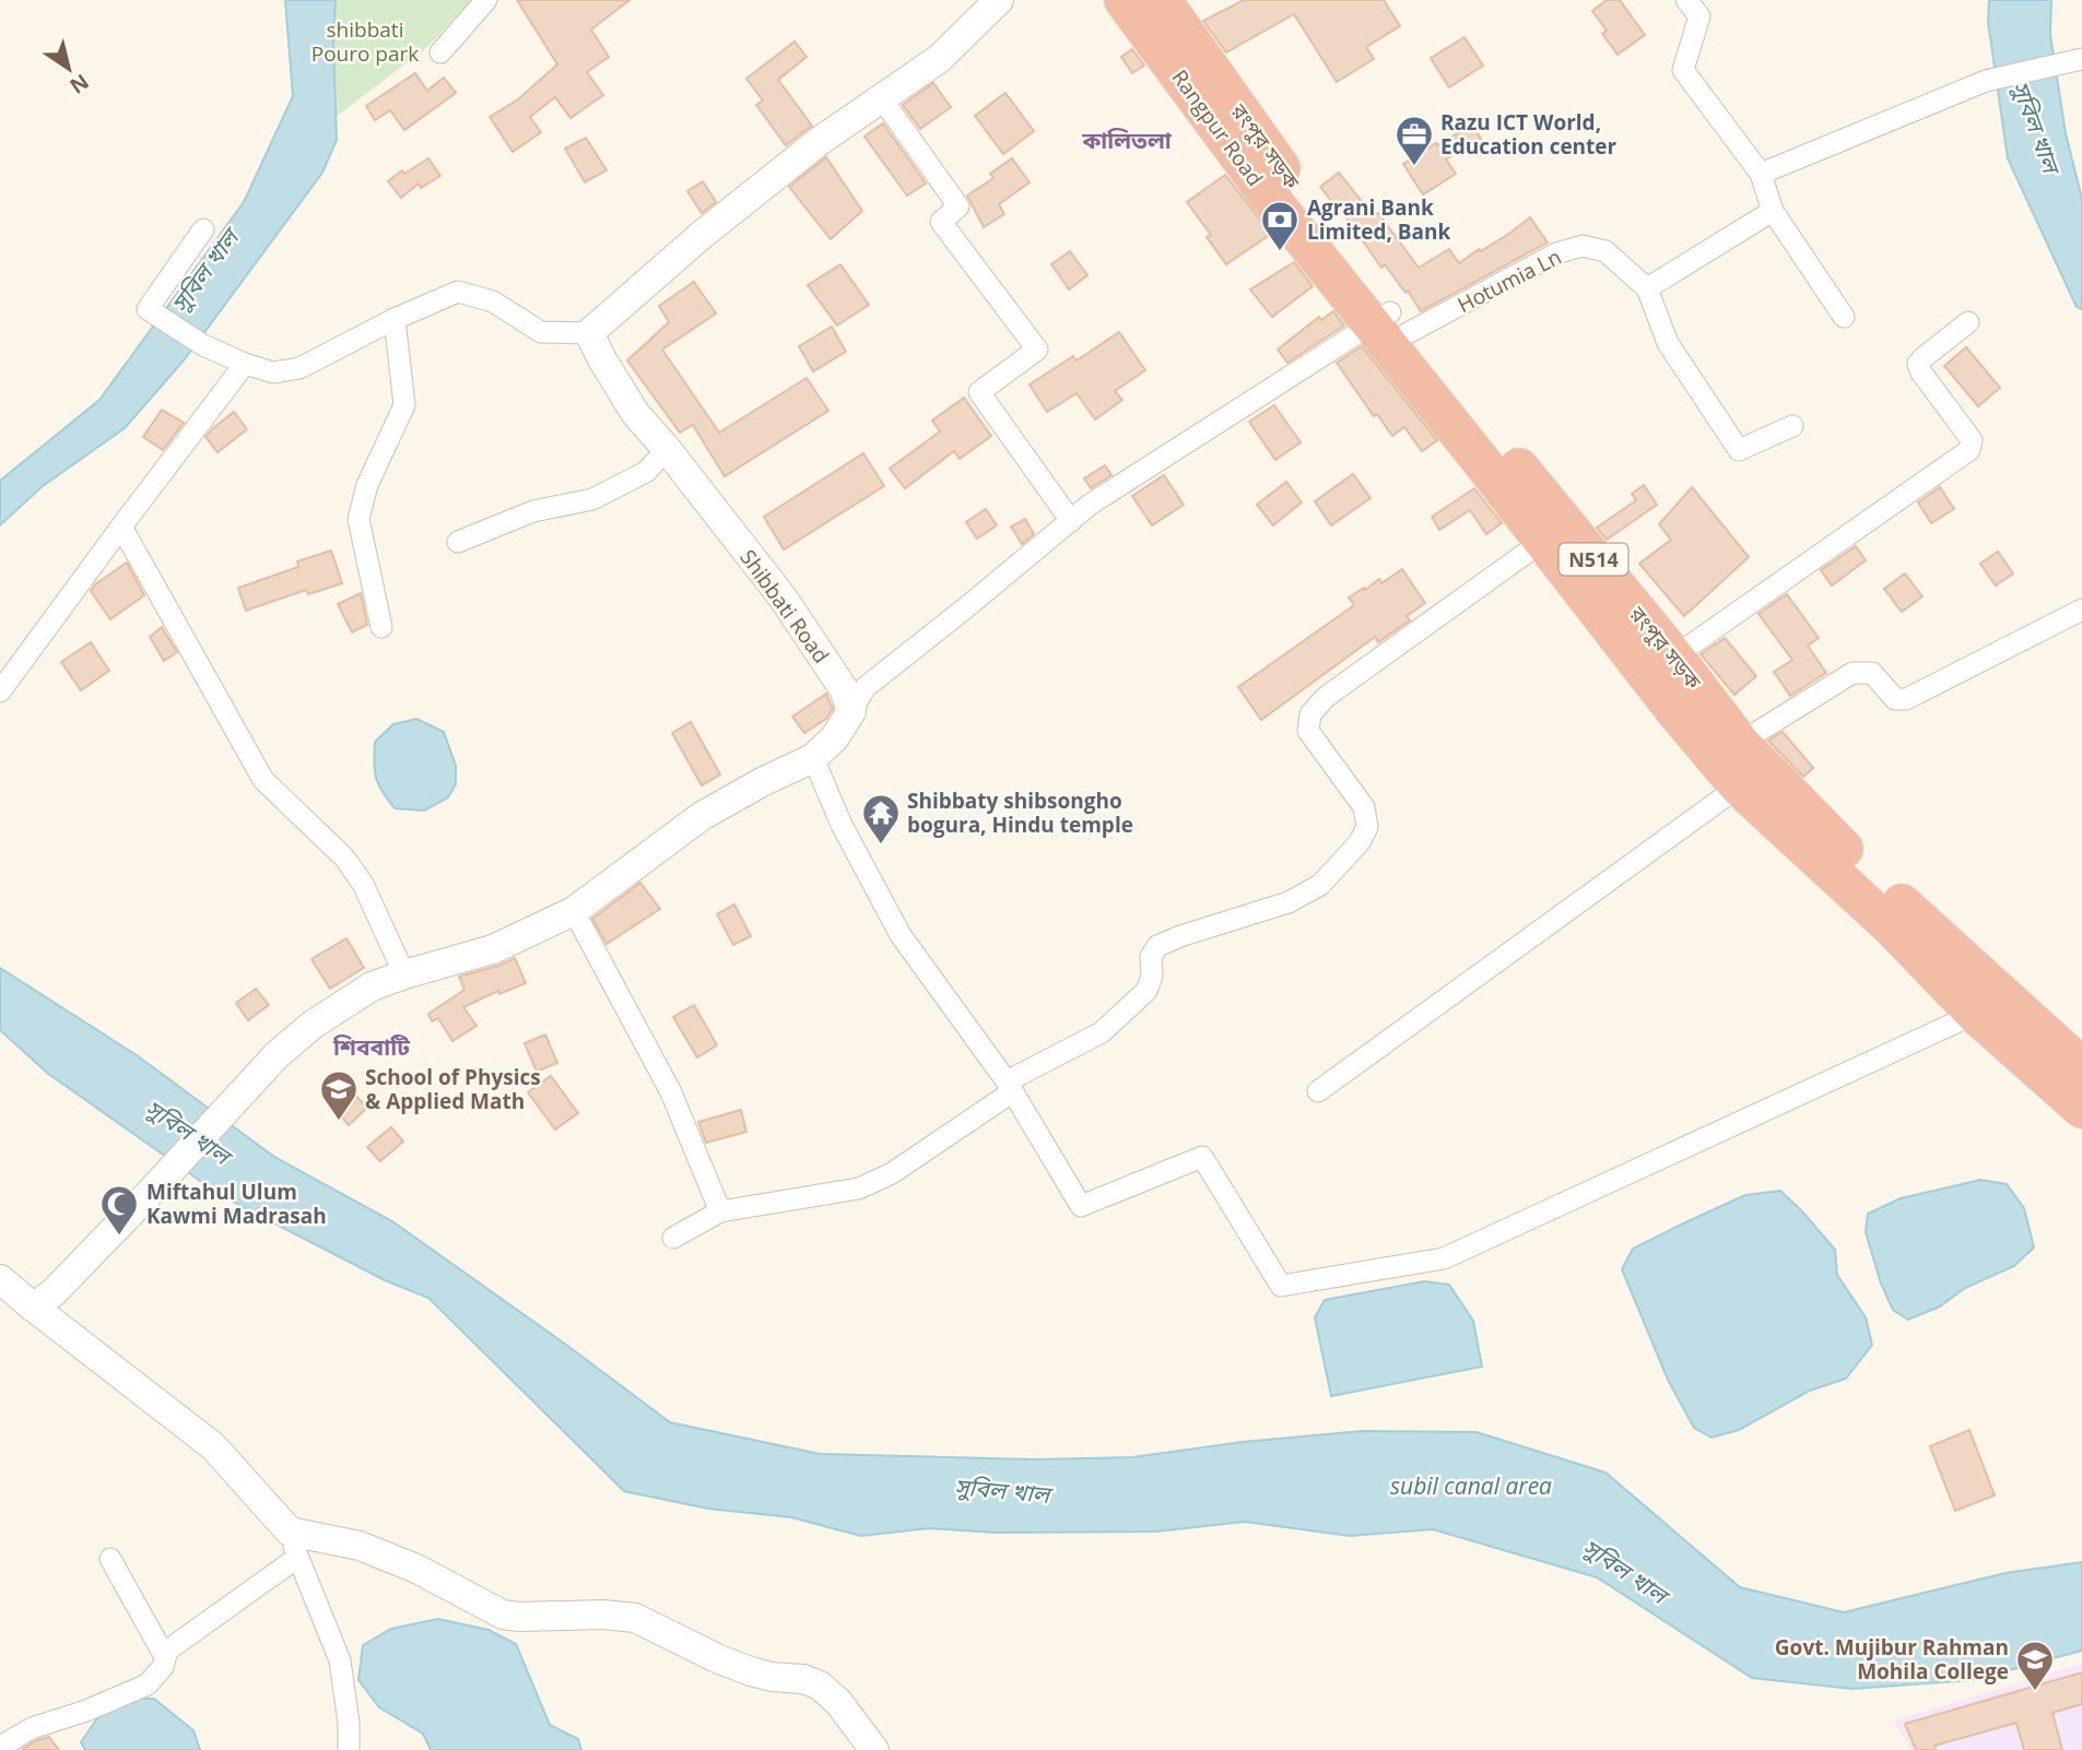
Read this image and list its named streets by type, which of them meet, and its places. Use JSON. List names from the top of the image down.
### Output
{
  "streets": {
    "highway": ["Rangpur Road", "রংপুর সড়ক", "N514"],
    "street": ["Hotumia Ln", "Shibbati Road"]
  },
  "crossings": [
    ["Rangpur Road", "রংপুর সড়ক"],
    ["Rangpur Road", "Hotumia Ln"],
    ["রংপুর সড়ক", "Hotumia Ln"],
    ["Hotumia Ln", "Shibbati Road"]
  ],
  "districts": ["কালিতলা", "শিববাটি"],
  "water": ["সুবিল খাল", "subil canal area"],
  "parks": ["shibbati Pouro park"],
  "places": {
    "office": ["Razu ICT World, Education center"],
    "bank": ["Agrani Bank Limited, Bank"],
    "temple": ["Shibbaty shibsongho bogura, Hindu temple"],
    "school or university": ["School of Physics & Applied Math", "Govt. Mujibur Rahman Mohila College"],
    "mosque": ["Miftahul Ulum Kawmi Madrasah"]
  },
  "north": "bottom right"
}
